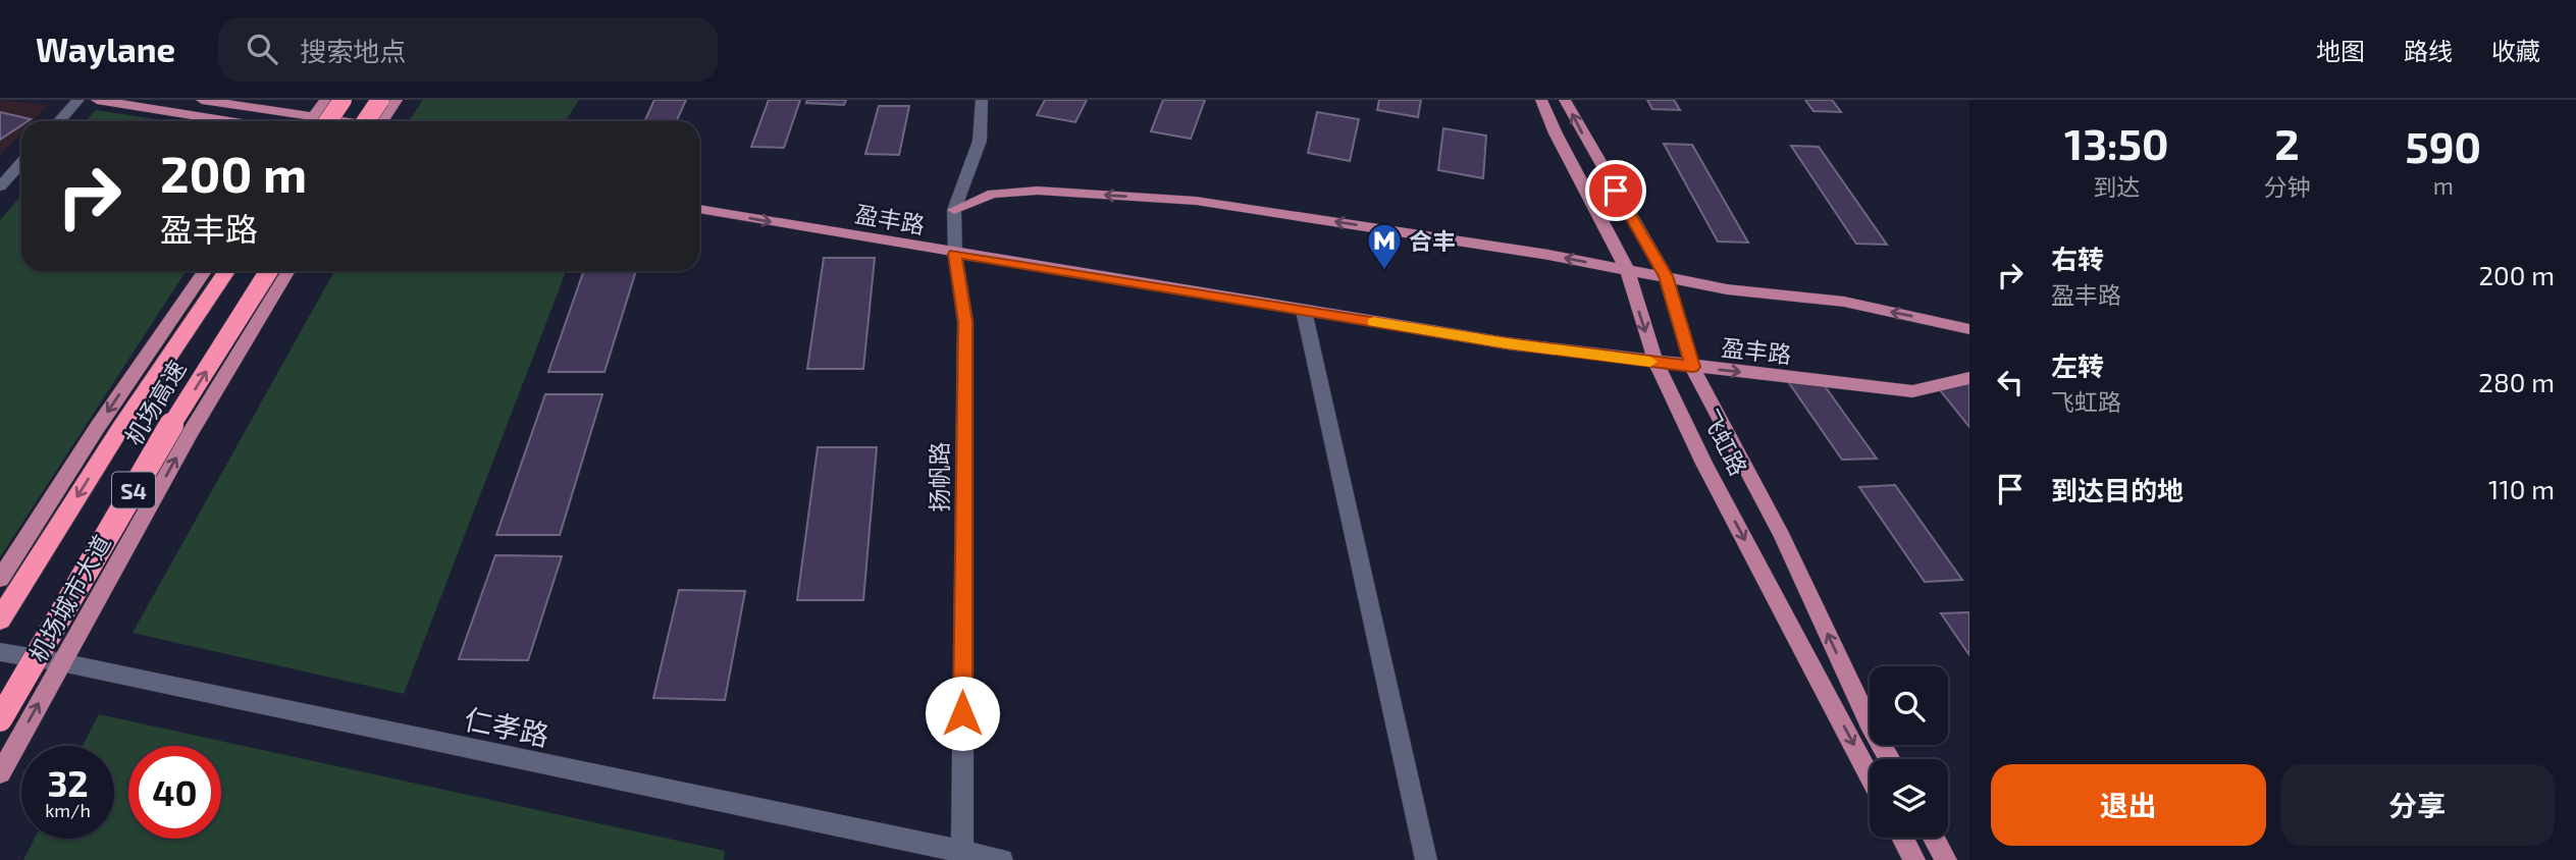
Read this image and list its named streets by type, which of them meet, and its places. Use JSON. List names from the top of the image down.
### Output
{
  "streets": {
    "highway": ["机场高速", "S4"],
    "main road": ["盈丰路", "飞虹路", "机场城市大道"],
    "street": ["扬帆路", "仁孝路"]
  },
  "crossings": [
    ["盈丰路", "飞虹路"],
    ["盈丰路", "扬帆路"],
    ["扬帆路", "仁孝路"],
    ["机场城市大道", "仁孝路"]
  ],
  "places": {
    "metro station": ["合丰"]
  },
  "page": {
    "header": "Waylane",
    "search": "搜索地点",
    "nav": ["地图", "路线", "收藏"],
    "eta": [
      "13:50",
      "到达",
      "2",
      "分钟",
      "590",
      "m"
    ],
    "turn": ["200 m", "盈丰路"],
    "list": [
      {
        "name": "右转",
        "note": "盈丰路",
        "value": "200 m"
      },
      {
        "name": "左转",
        "note": "飞虹路",
        "value": "280 m"
      },
      {
        "name": "到达目的地",
        "value": "110 m"
      }
    ],
    "speed": "32 km/h",
    "limit": "40",
    "buttons": ["退出", "分享"]
  }
}
